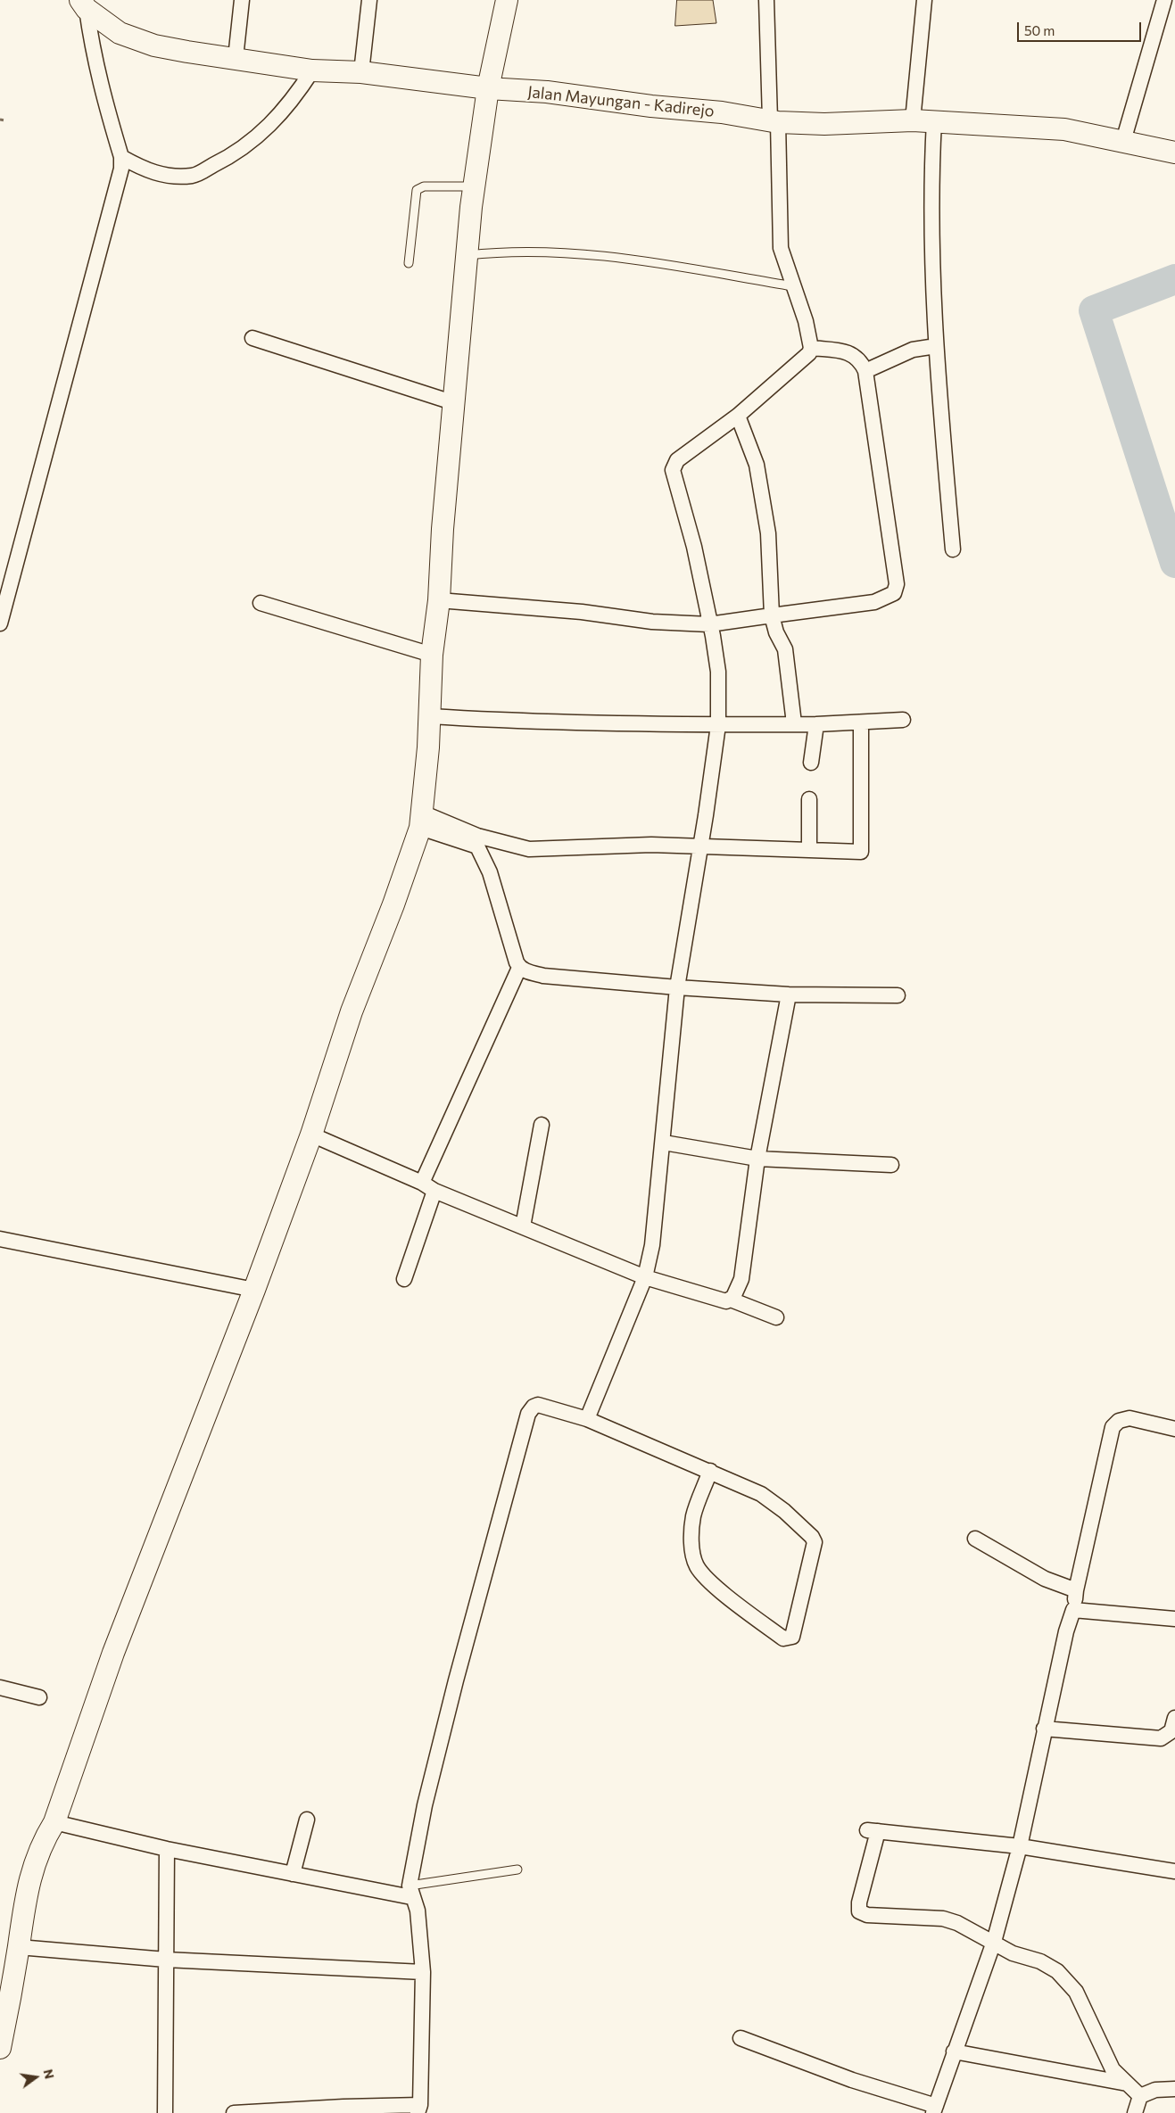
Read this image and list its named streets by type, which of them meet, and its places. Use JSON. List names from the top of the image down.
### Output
{
  "streets": {
    "street": ["Jalan Mayungan - Kadirejo"]
  },
  "scale_bar": "50 m",
  "north": "right"
}
